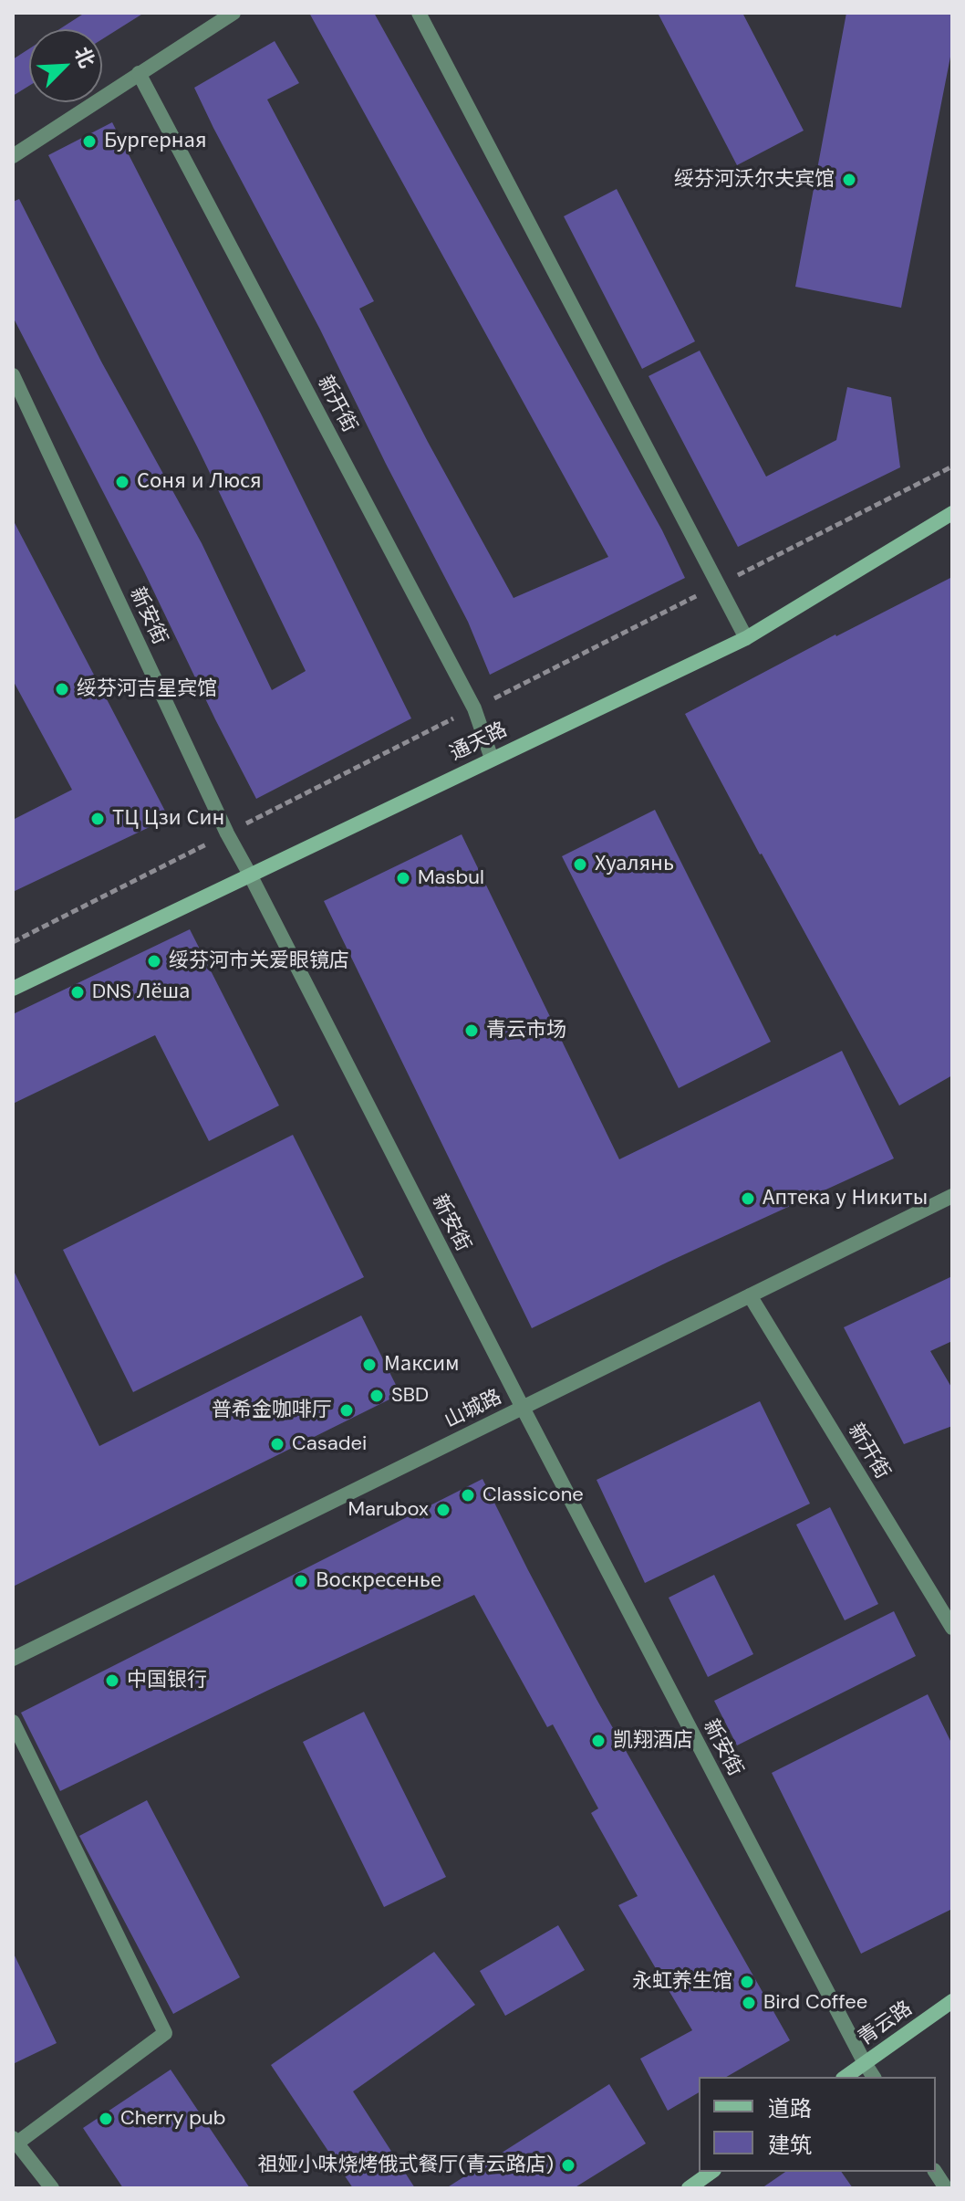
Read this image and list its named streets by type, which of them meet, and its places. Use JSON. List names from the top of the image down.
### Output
{
  "streets": {
    "main road": ["通天路", "青云路"],
    "street": ["新开街", "新安街", "山城路"]
  },
  "crossings": [
    ["新开街", "通天路"],
    ["新开街", "山城路"],
    ["新安街", "通天路"],
    ["新安街", "山城路"],
    ["新安街", "青云路"]
  ],
  "places": [
    "Бургерная",
    "绥芬河沃尔夫宾馆",
    "Соня и Люся",
    "绥芬河吉星宾馆",
    "ТЦ Цзи Син",
    "Хуалянь",
    "Masbul",
    "绥芬河市关爱眼镜店",
    "DNS Лёша",
    "青云市场",
    "Аптека у Никиты",
    "Максим",
    "SBD",
    "普希金咖啡厅",
    "Casadei",
    "Classicone",
    "Marubox",
    "Воскресенье",
    "中国银行",
    "凯翔酒店",
    "永虹养生馆",
    "Bird Coffee",
    "Cherry pub",
    "祖娅小味烧烤俄式餐厅(青云路店)"
  ],
  "legend": ["道路", "建筑"],
  "north": "top right"
}
